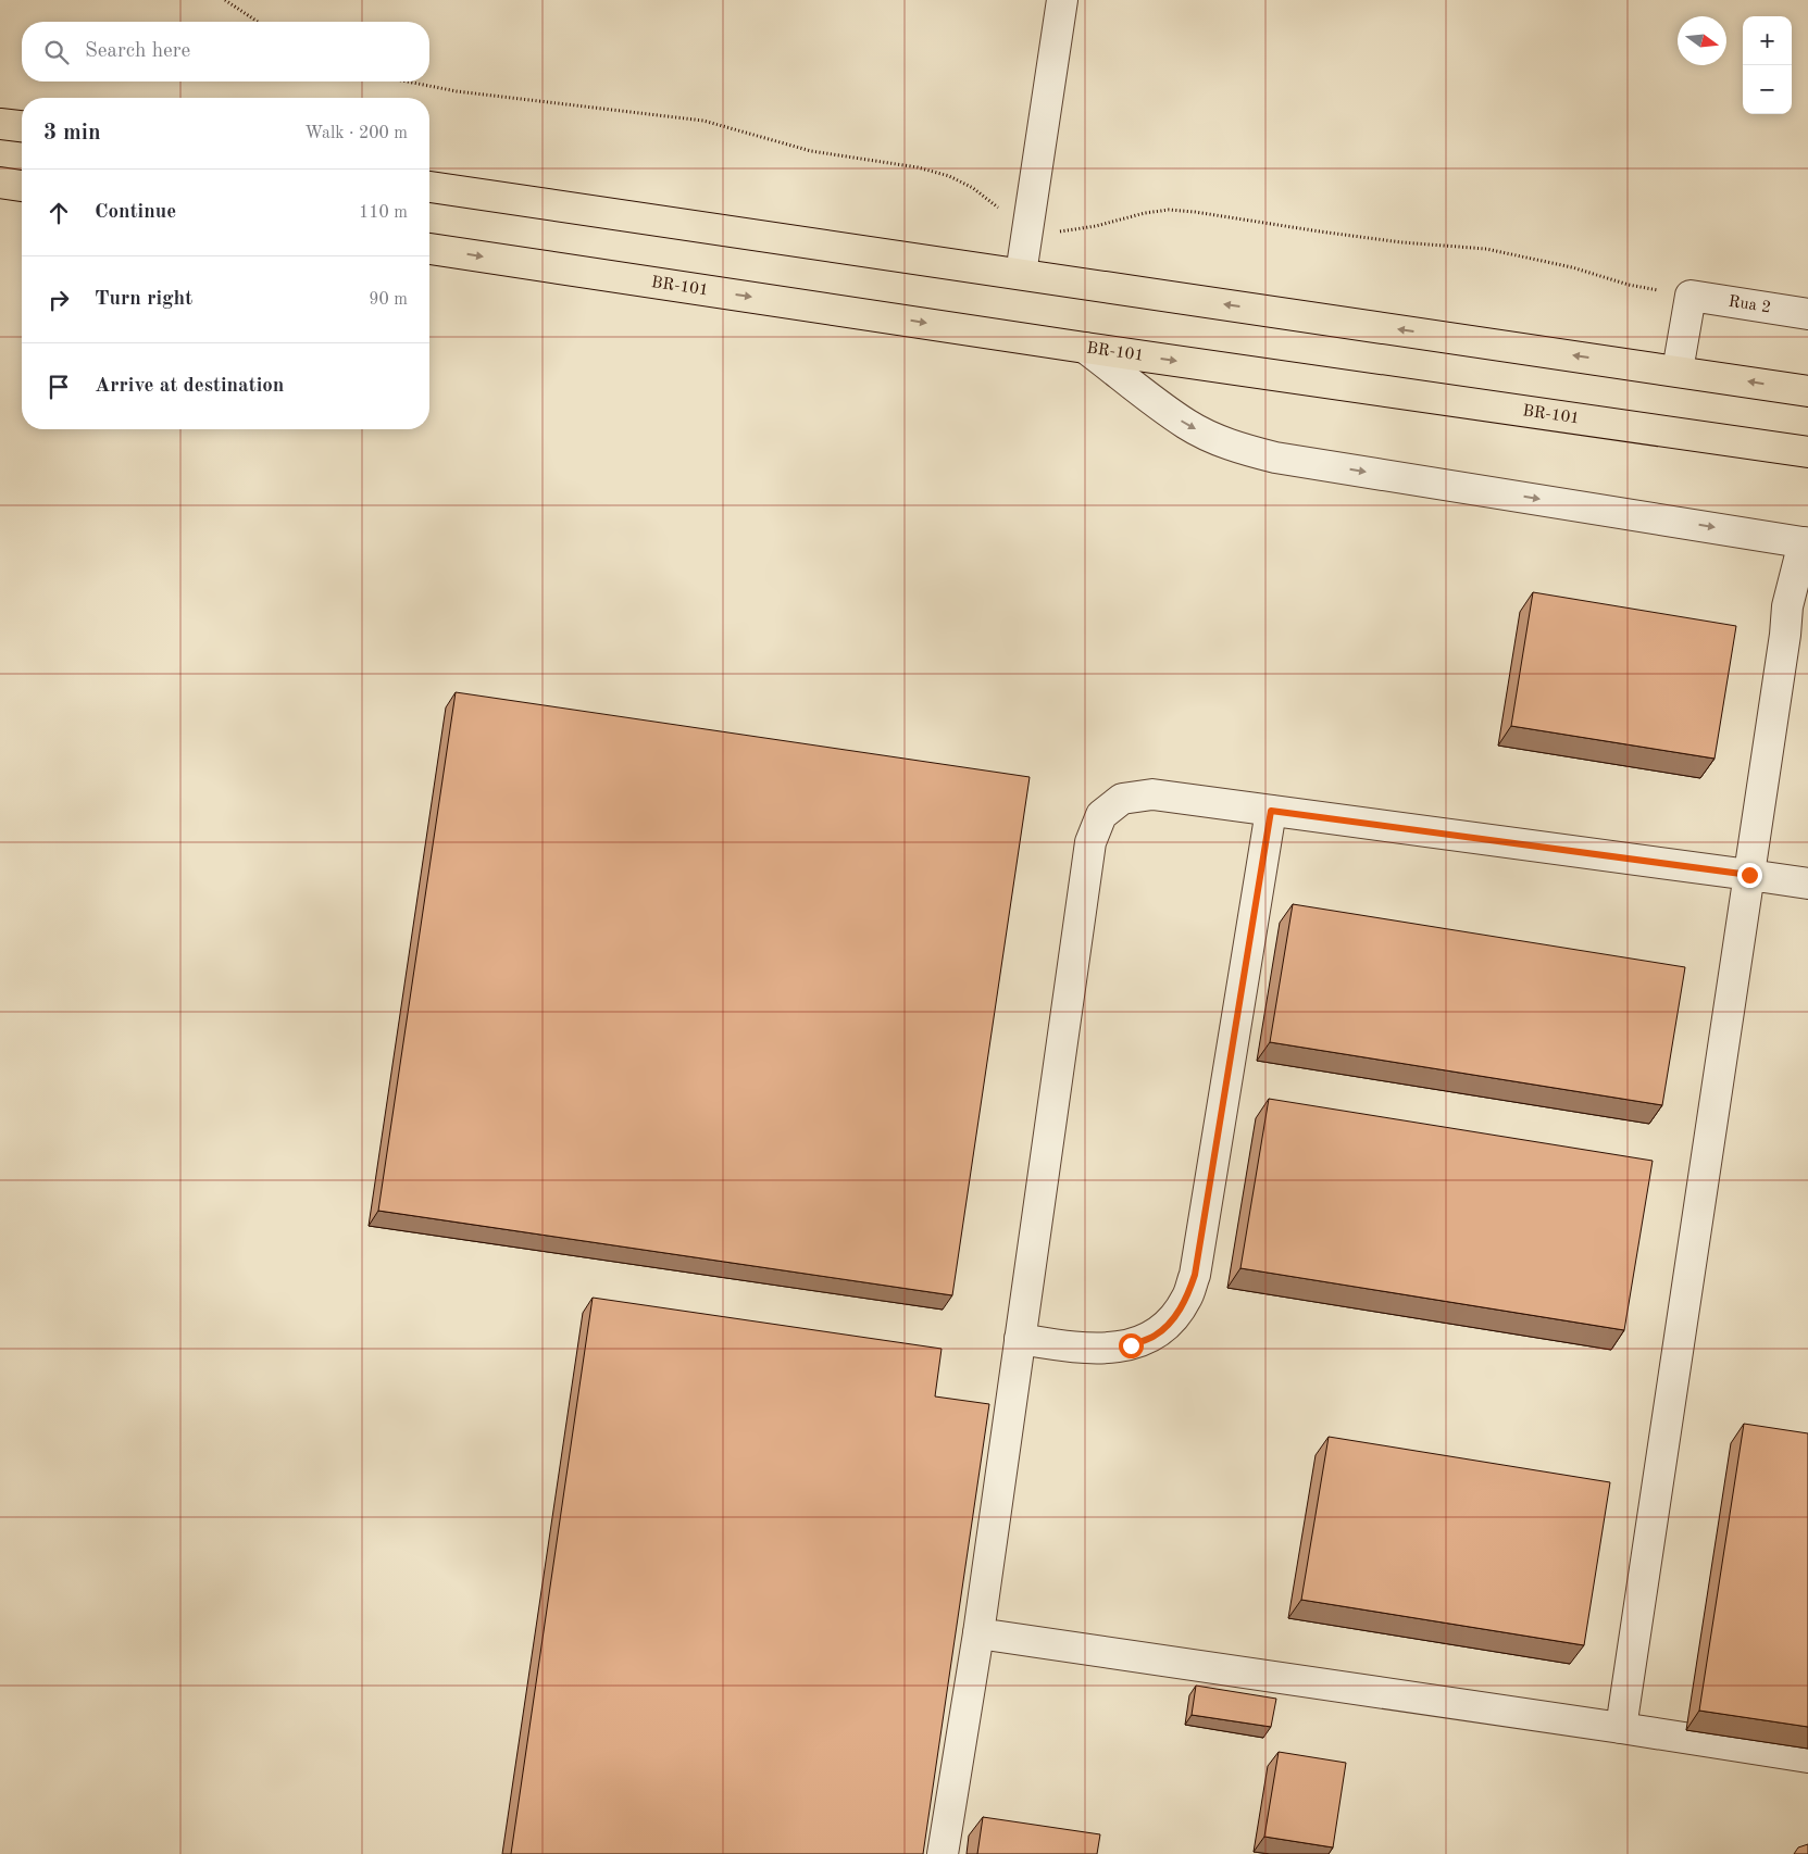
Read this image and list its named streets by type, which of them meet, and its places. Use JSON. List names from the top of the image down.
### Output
{
  "streets": {
    "main road": ["BR-101"],
    "street": ["Rua 2"]
  },
  "north": "right",
  "page": {
    "map_buttons": ["+", "−"],
    "search": "Search here",
    "heading": ["3 min", "Walk · 200 m"],
    "list": [
      ["Continue", "110 m"],
      ["Turn right", "90 m"],
      "Arrive at destination"
    ]
  }
}
